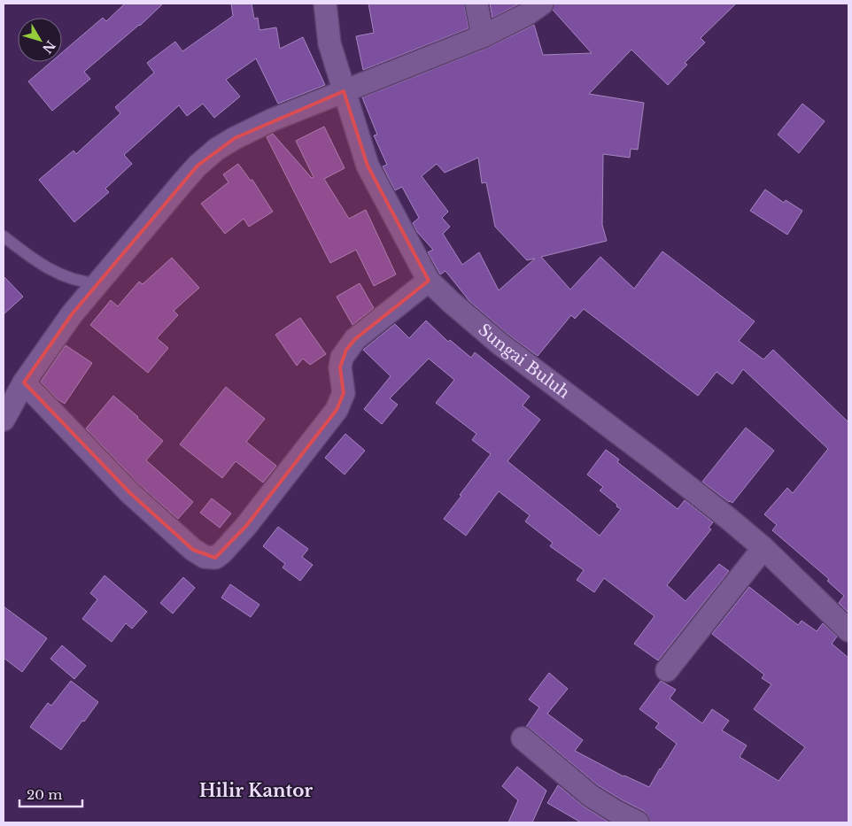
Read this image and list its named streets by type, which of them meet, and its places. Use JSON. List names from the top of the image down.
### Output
{
  "streets": {
    "street": ["Sungai Buluh"]
  },
  "districts": ["Hilir Kantor"],
  "scale_bar": "20 m",
  "north": "bottom right"
}
